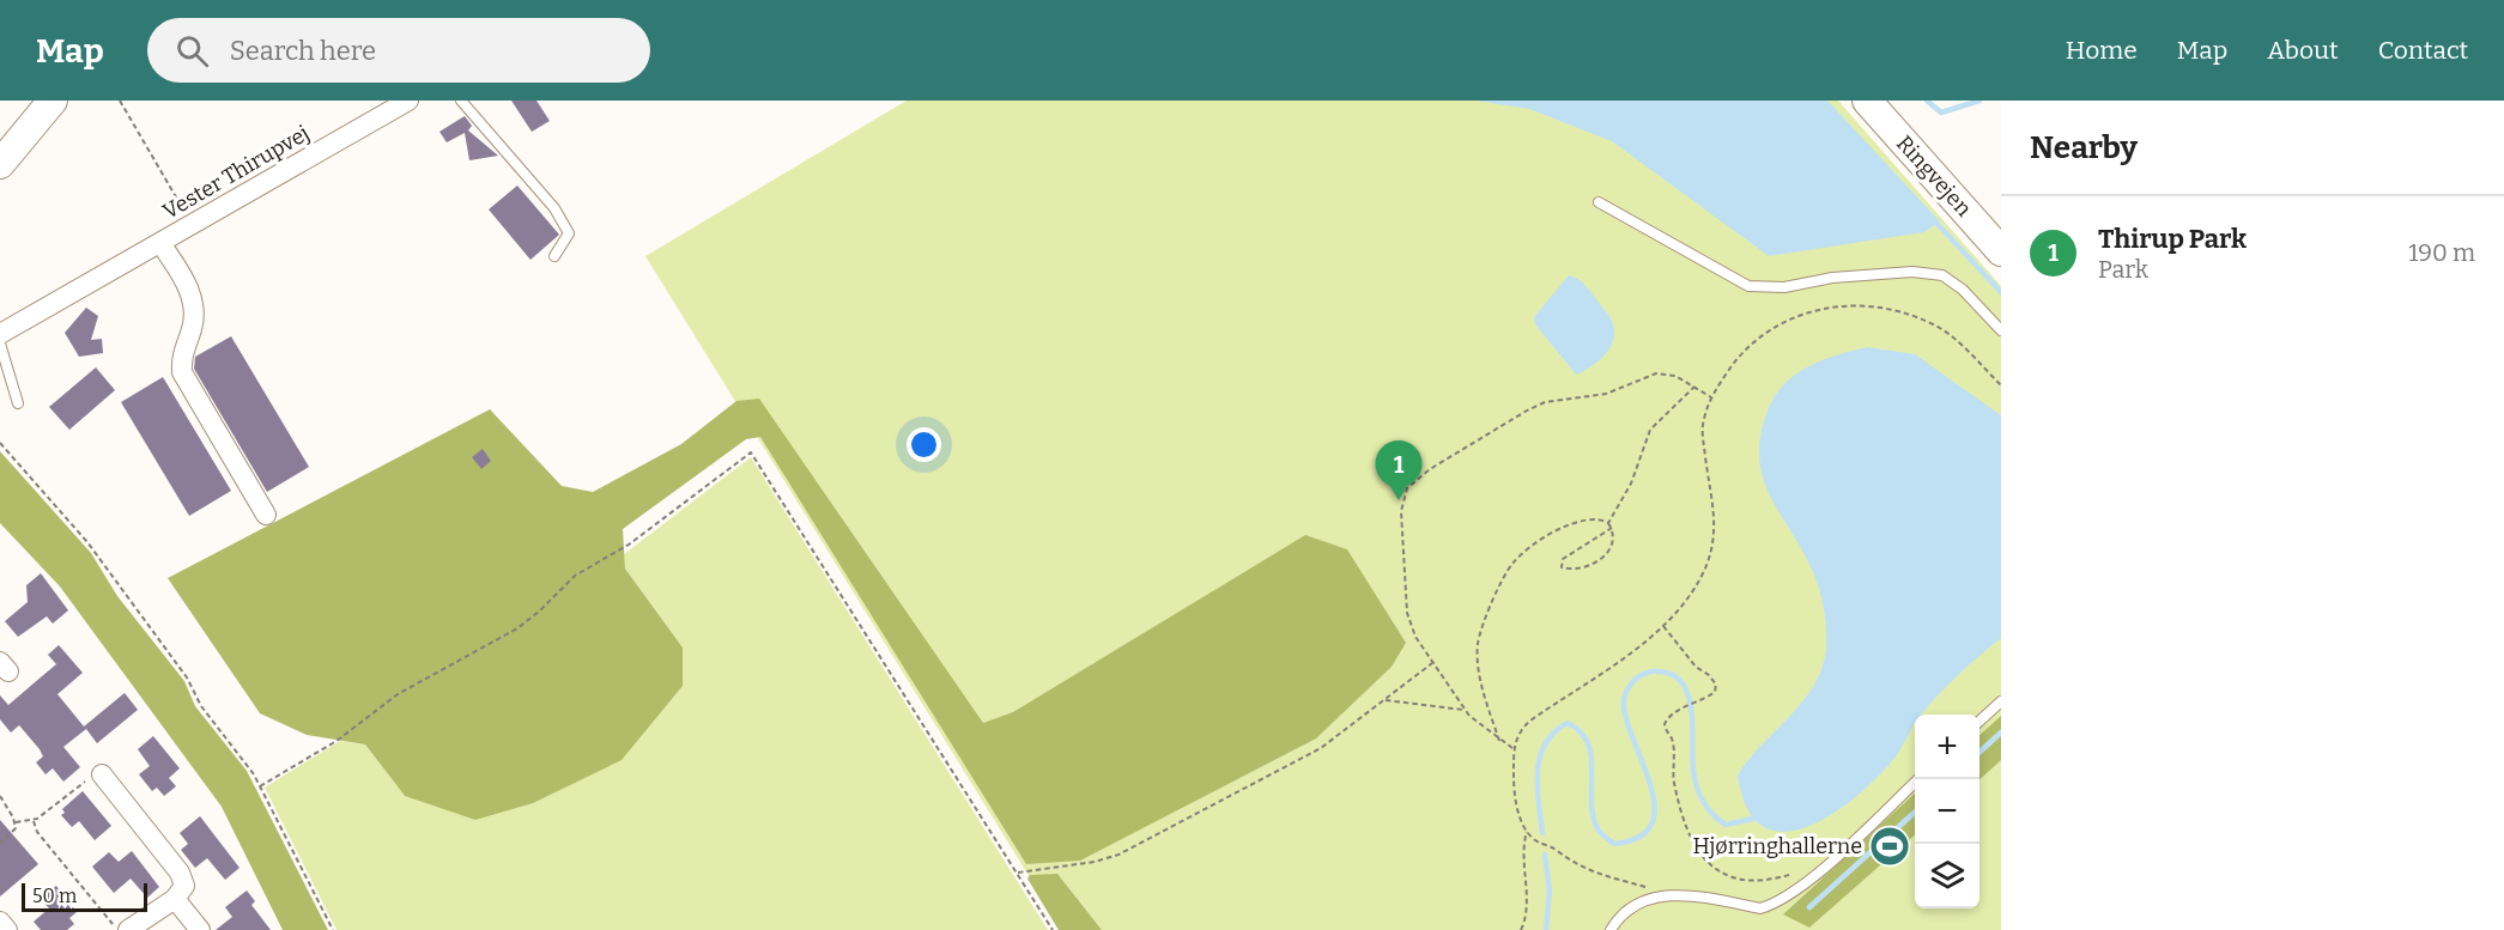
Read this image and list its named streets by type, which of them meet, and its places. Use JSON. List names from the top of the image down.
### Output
{
  "streets": {
    "main road": ["Ringvejen"],
    "street": ["Vester Thirupvej"]
  },
  "places": {
    "sports": ["Hjørringhallerne"]
  },
  "scale_bar": "50 m",
  "page": {
    "header": "Map",
    "search": "Search here",
    "nav": [
      "Home",
      "Map",
      "About",
      "Contact"
    ],
    "heading": "Nearby",
    "list": [
      {
        "mark": "1",
        "name": "Thirup Park",
        "note": "Park",
        "value": "190 m"
      }
    ],
    "pins": "1",
    "map_buttons": ["+", "−"],
    "scale": "50 m"
  }
}
